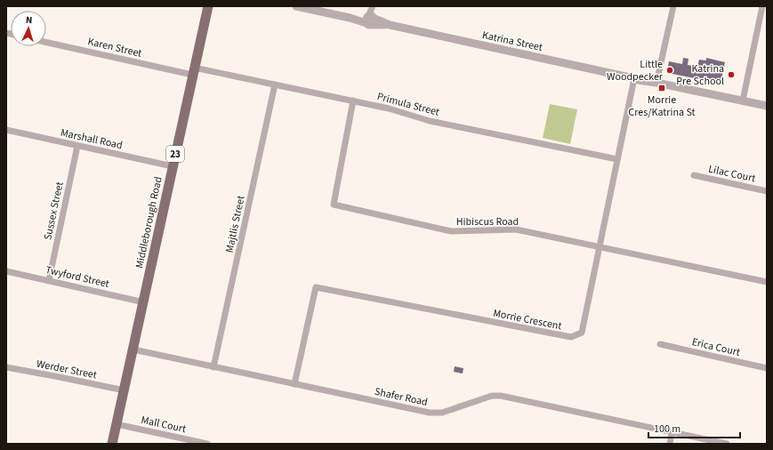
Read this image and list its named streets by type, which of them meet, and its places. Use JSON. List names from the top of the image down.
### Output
{
  "streets": {
    "main road": ["23", "Middleborough Road"],
    "street": [
      "Katrina Street",
      "Karen Street",
      "Primula Street",
      "Marshall Road",
      "Lilac Court",
      "Sussex Street",
      "Hibiscus Road",
      "Majtlis Street",
      "Twyford Street",
      "Morrie Crescent",
      "Erica Court",
      "Werder Street",
      "Shafer Road",
      "Mall Court"
    ]
  },
  "crossings": [
    ["Katrina Street", "Morrie Crescent"],
    ["Karen Street", "Primula Street"],
    ["Karen Street", "Middleborough Road"],
    ["Primula Street", "Hibiscus Road"],
    ["Primula Street", "Middleborough Road"],
    ["Primula Street", "Majtlis Street"],
    ["Primula Street", "Morrie Crescent"],
    ["Marshall Road", "Sussex Street"],
    ["Marshall Road", "Middleborough Road"],
    ["Sussex Street", "Twyford Street"],
    ["Hibiscus Road", "Morrie Crescent"],
    ["Middleborough Road", "Twyford Street"],
    ["Middleborough Road", "Werder Street"],
    ["Middleborough Road", "Shafer Road"],
    ["Middleborough Road", "Mall Court"],
    ["Majtlis Street", "Shafer Road"],
    ["Morrie Crescent", "Shafer Road"]
  ],
  "places": {
    "other": ["Little Woodpecker", "Katrina Pre School"],
    "transit": ["Morrie Cres/Katrina St"]
  },
  "scale_bar": "100 m",
  "north": "top"
}
